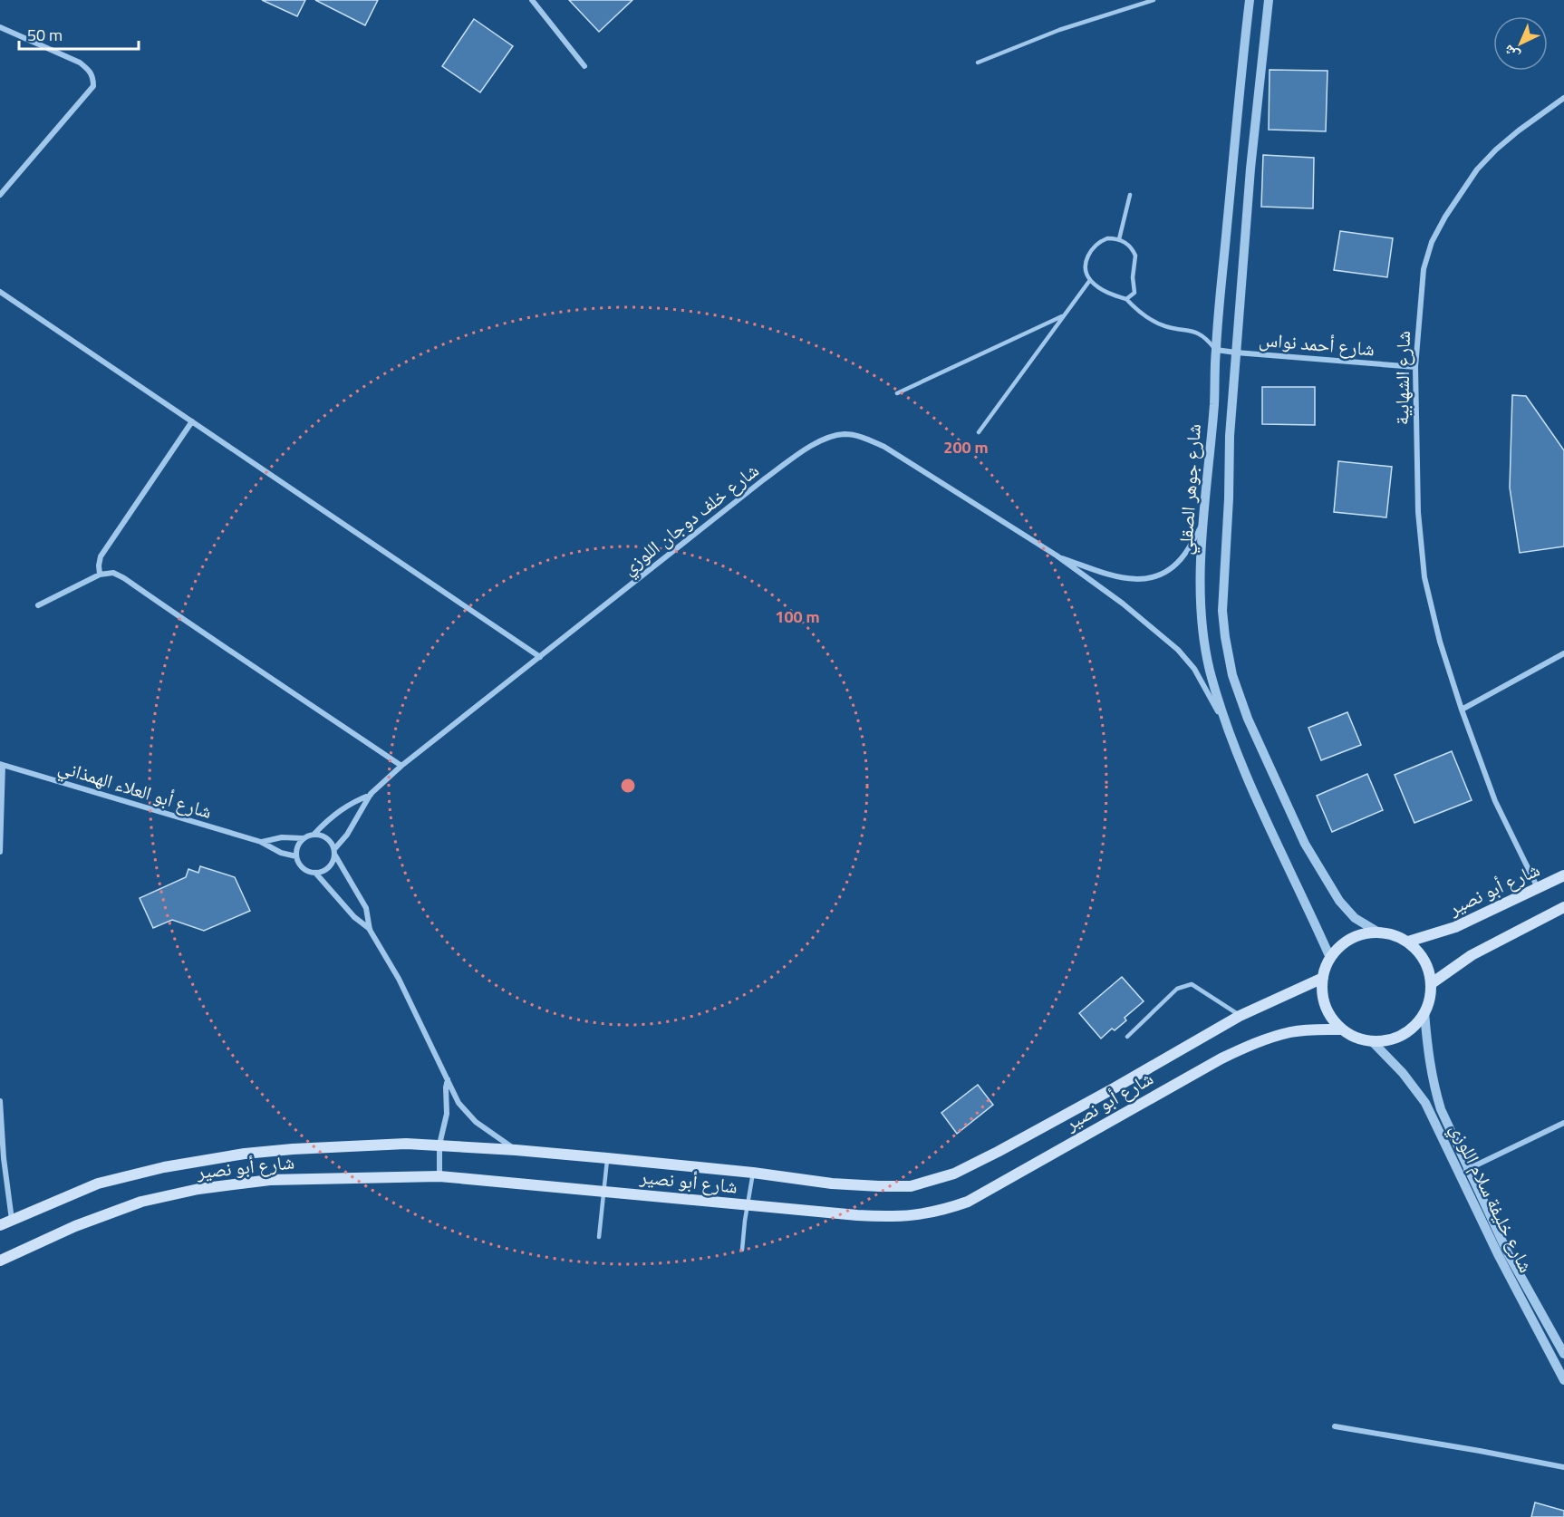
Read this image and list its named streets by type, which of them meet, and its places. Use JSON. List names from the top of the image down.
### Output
{
  "streets": {
    "main road": ["شارع أبو نصير"],
    "street": [
      "شارع أحمد نواس",
      "شارع الشهابية",
      "شارع جوهر الصقلي",
      "شارع خلف دوجان اللوزي",
      "شارع أبو العلاء الهمذاني",
      "شارع خليفة سلام اللوزي"
    ]
  },
  "crossings": [
    ["شارع أحمد نواس", "شارع الشهابية"],
    ["شارع أحمد نواس", "شارع جوهر الصقلي"],
    ["شارع الشهابية", "شارع أبو نصير"],
    ["شارع جوهر الصقلي", "شارع خلف دوجان اللوزي"],
    ["شارع جوهر الصقلي", "شارع أبو نصير"],
    ["شارع جوهر الصقلي", "شارع خليفة سلام اللوزي"],
    ["شارع خلف دوجان اللوزي", "شارع أبو العلاء الهمذاني"],
    ["شارع أبو نصير", "شارع خليفة سلام اللوزي"]
  ],
  "scale_bar": "50 m",
  "north": "bottom left",
  "rings": ["200 m", "100 m"]
}
